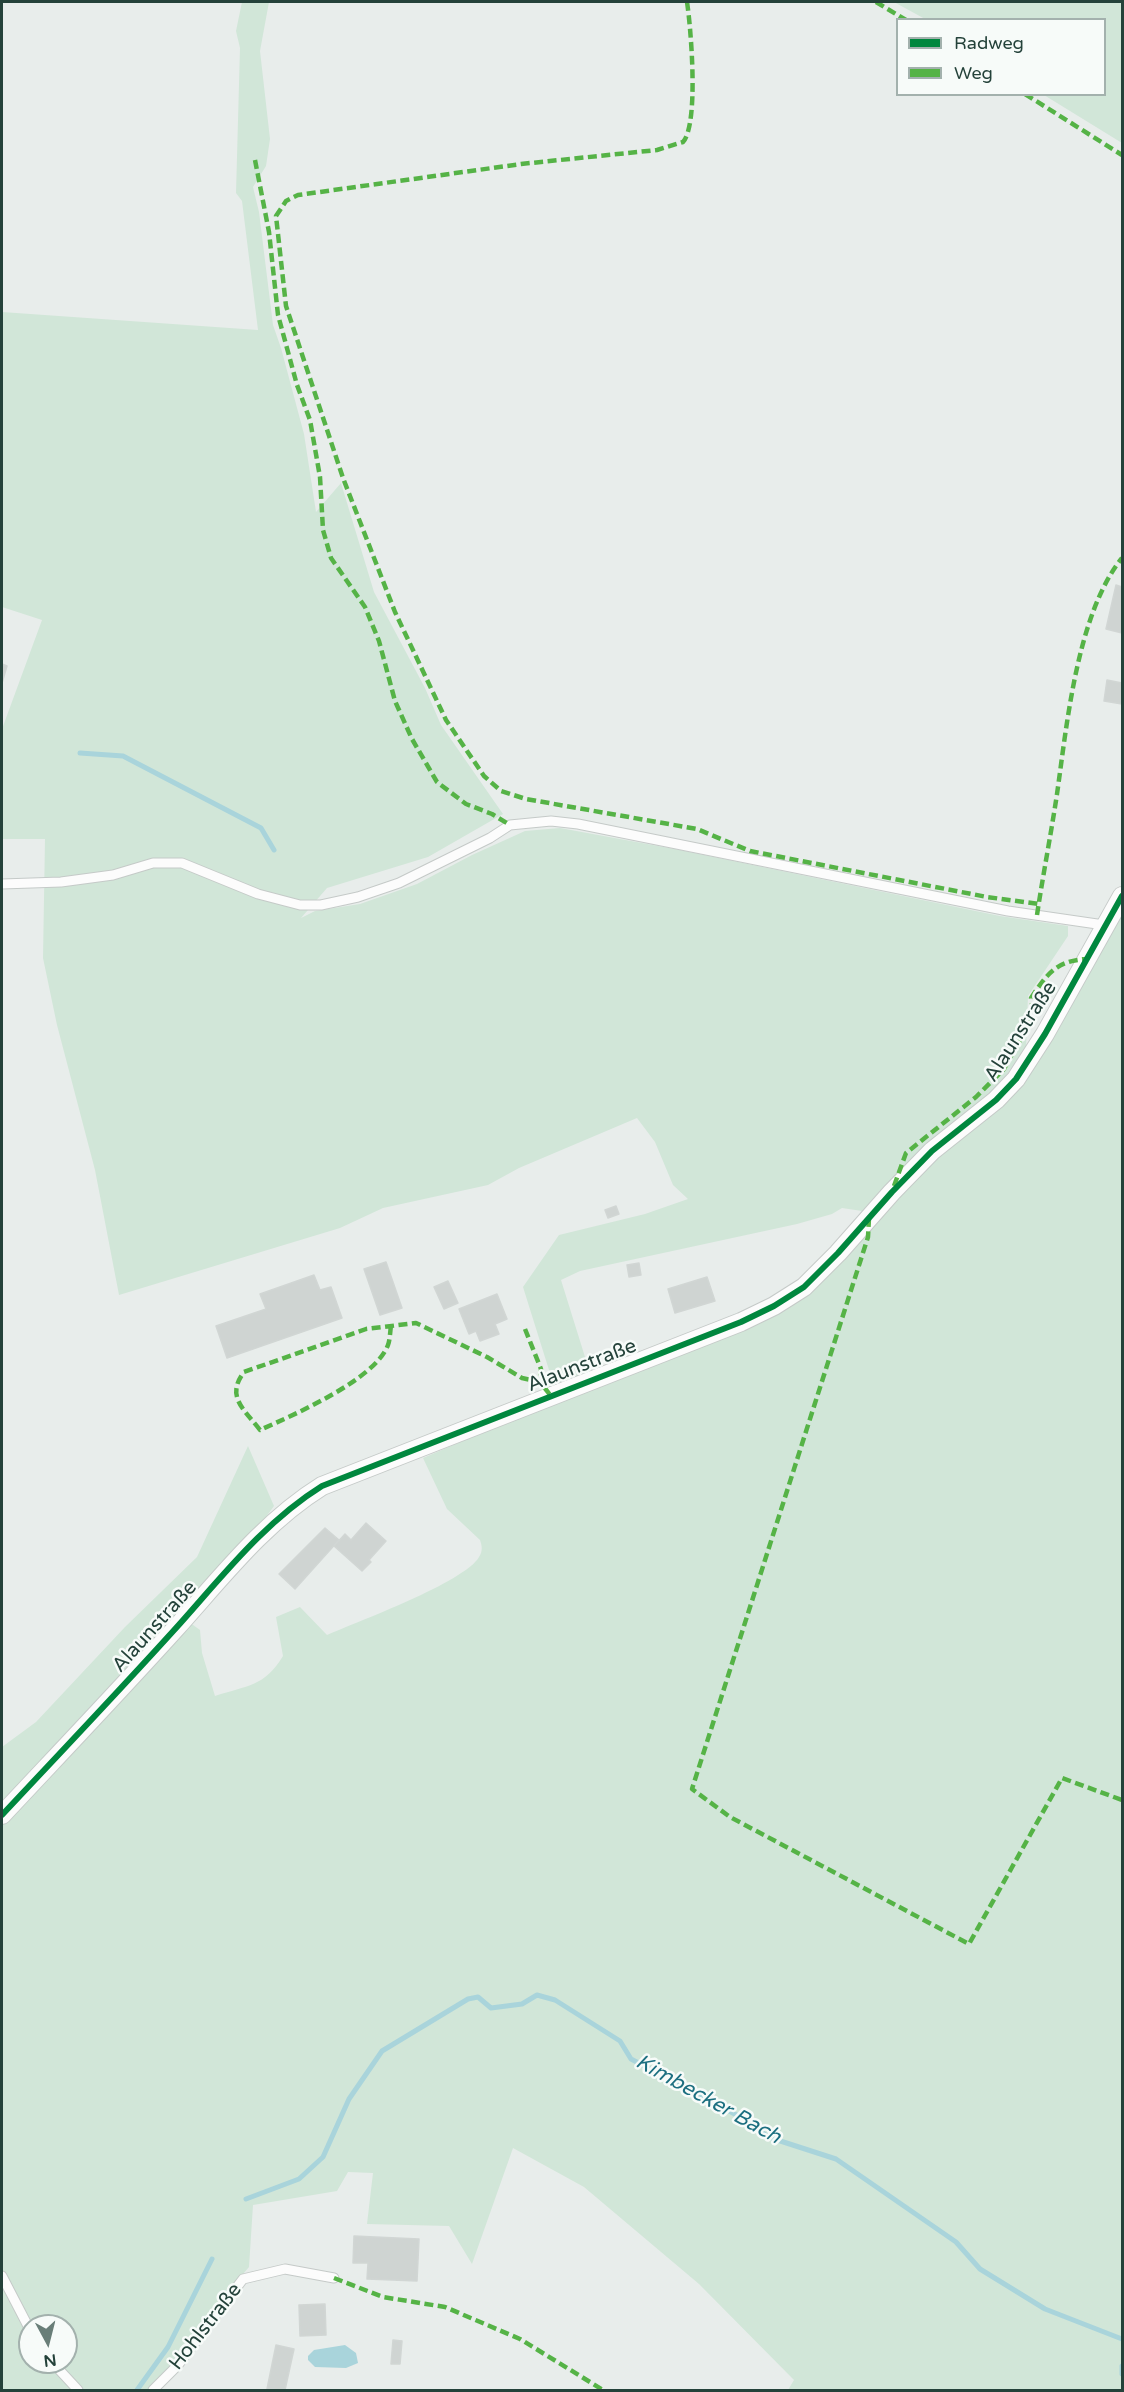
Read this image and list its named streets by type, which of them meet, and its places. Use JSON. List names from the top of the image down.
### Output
{
  "streets": {
    "street": ["Alaunstraße"],
    "lane": ["Hohlstraße"]
  },
  "water": ["Kimbecker Bach"],
  "legend": ["Radweg", "Weg"],
  "north": "bottom"
}
